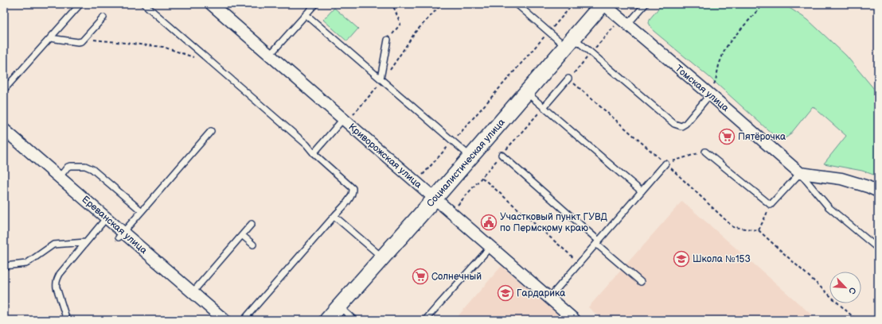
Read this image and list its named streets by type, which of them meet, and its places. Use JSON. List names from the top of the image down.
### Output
{
  "streets": {
    "street": [
      "Томская улица",
      "Криворожская улица",
      "Социалистическая улица",
      "Ереванская улица"
    ]
  },
  "crossings": [
    ["Томская улица", "Социалистическая улица"],
    ["Криворожская улица", "Социалистическая улица"]
  ],
  "places": {
    "supermarket": ["Пятёрочка", "Солнечный"],
    "public building": ["Участковый пункт ГУВД по Пермскому краю"],
    "school or university": ["Школа №153", "Гардарика"]
  },
  "north": "bottom right"
}
